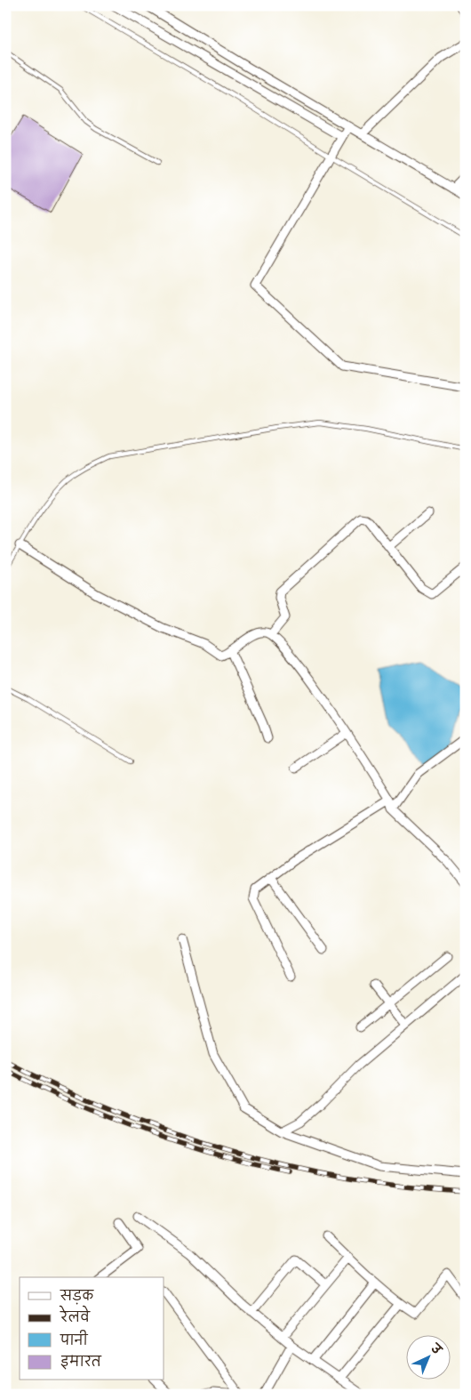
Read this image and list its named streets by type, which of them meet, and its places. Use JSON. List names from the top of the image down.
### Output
{
  "legend": [
    "सड़क",
    "रेलवे",
    "पानी",
    "इमारत"
  ],
  "north": "top right"
}
